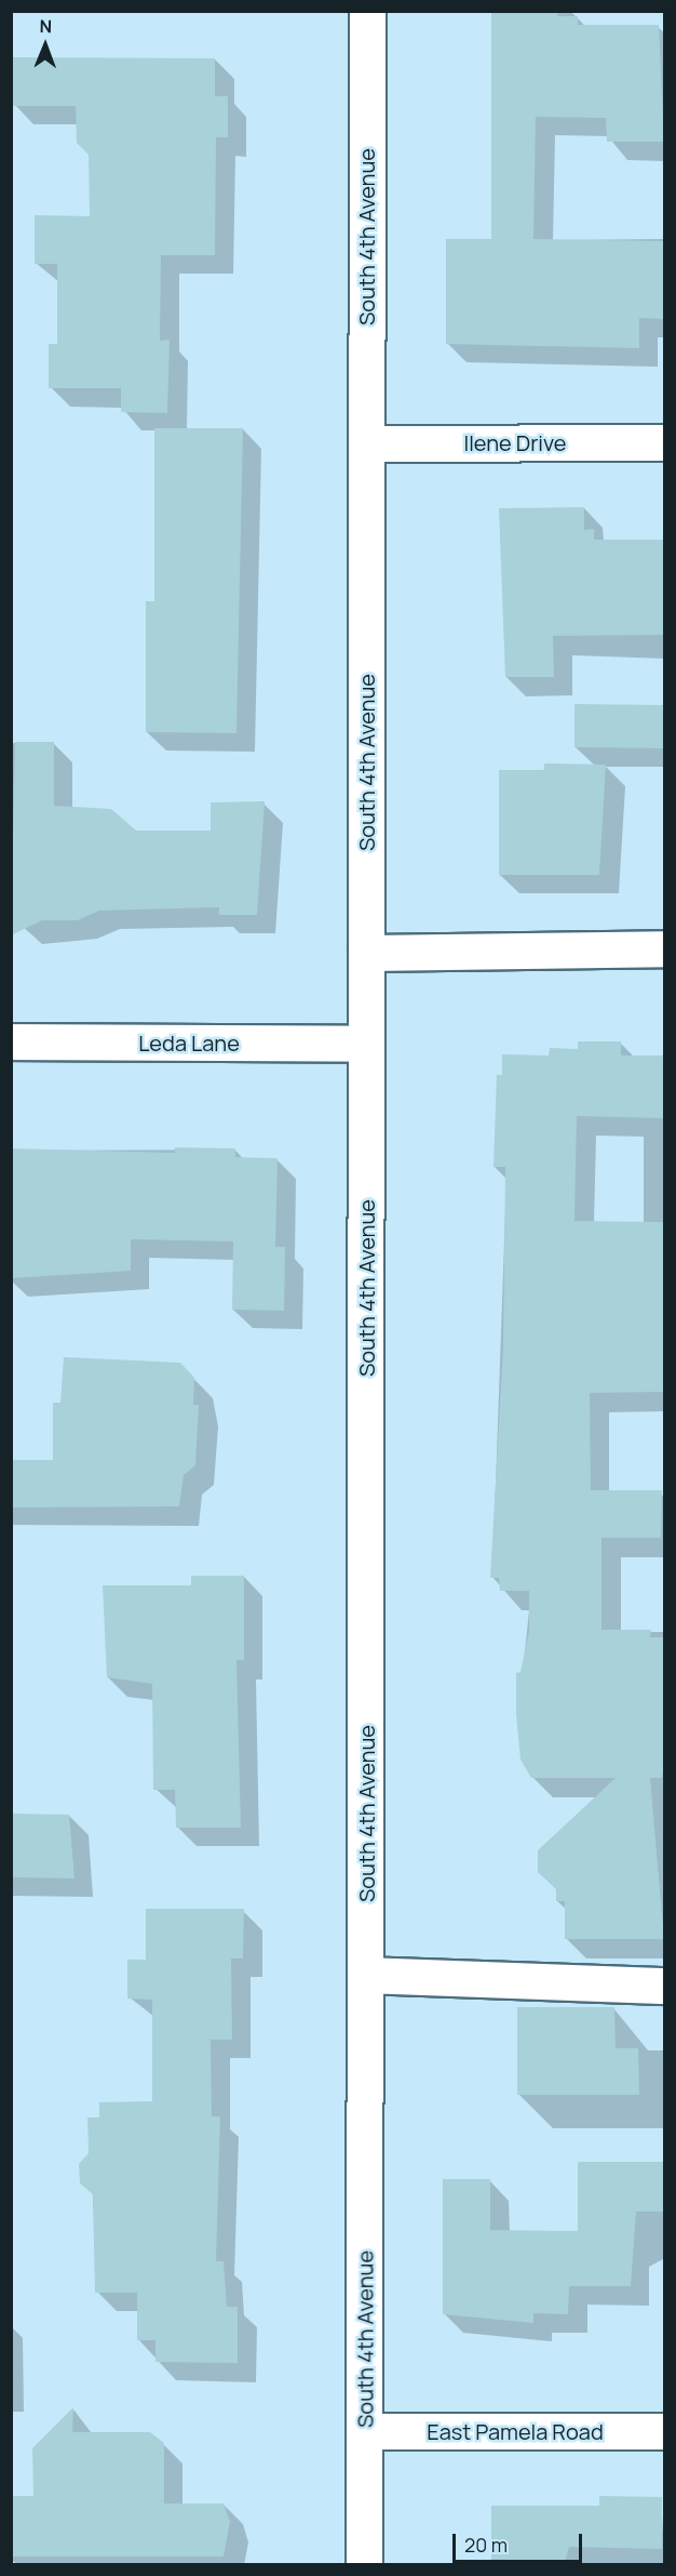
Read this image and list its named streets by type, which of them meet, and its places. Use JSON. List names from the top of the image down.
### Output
{
  "streets": {
    "street": [
      "South 4th Avenue",
      "Ilene Drive",
      "Leda Lane",
      "East Pamela Road"
    ]
  },
  "crossings": [
    ["South 4th Avenue", "Ilene Drive"],
    ["South 4th Avenue", "Leda Lane"],
    ["South 4th Avenue", "East Pamela Road"]
  ],
  "scale_bar": "20 m",
  "north": "top"
}
